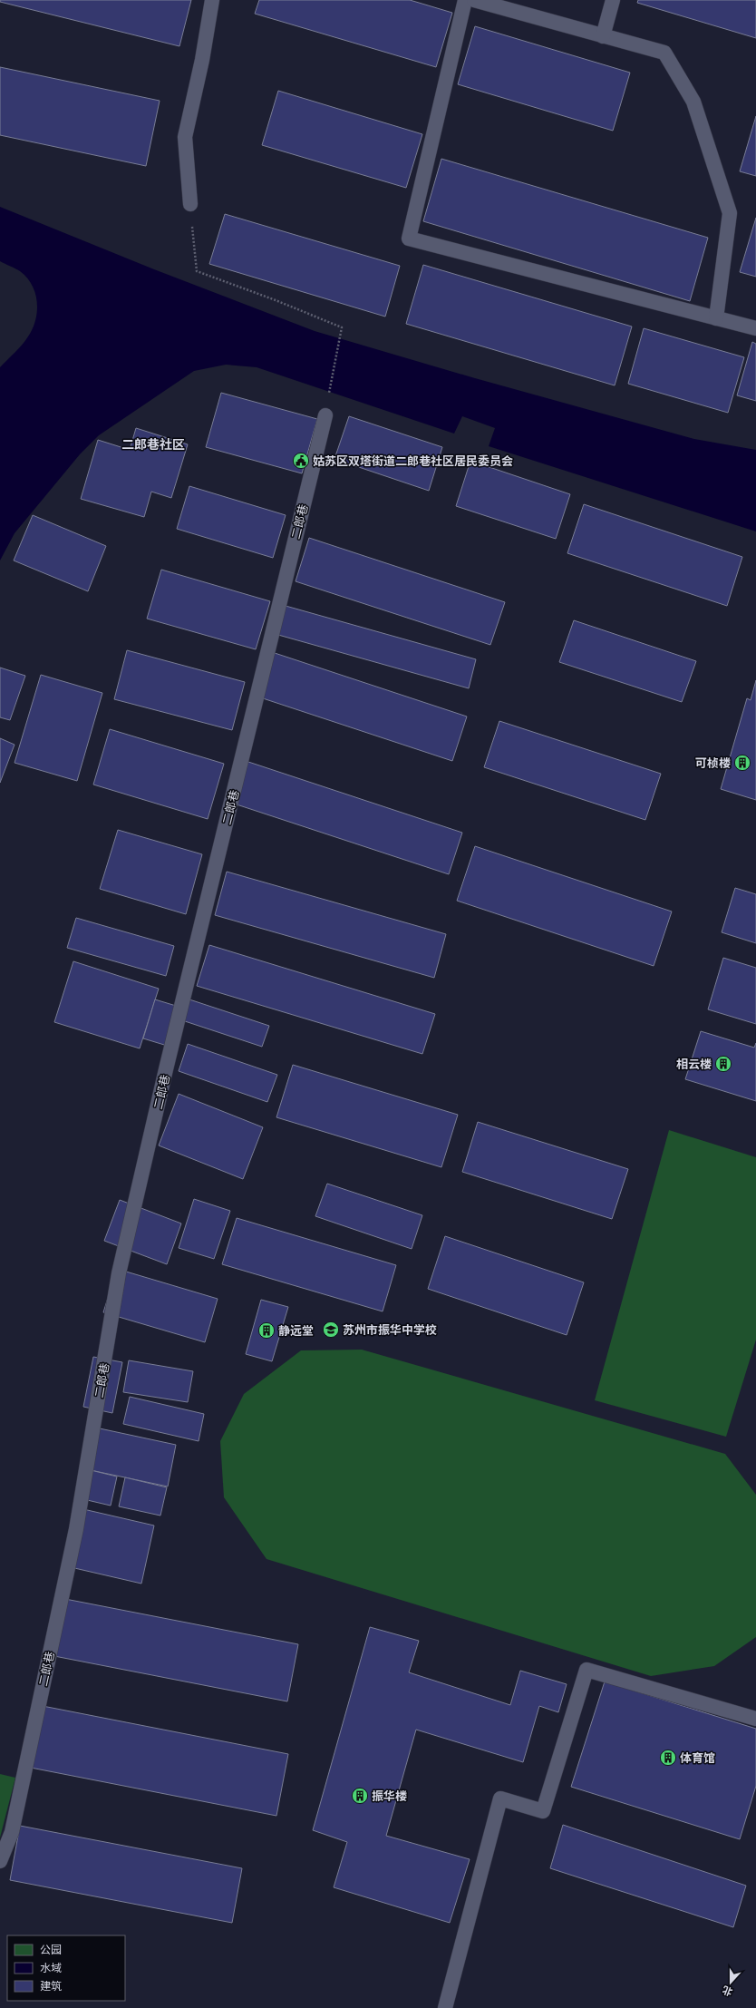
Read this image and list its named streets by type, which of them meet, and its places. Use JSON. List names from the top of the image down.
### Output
{
  "streets": {
    "lane": ["二郎巷"]
  },
  "districts": ["二郎巷社区"],
  "places": {
    "public building": ["姑苏区双塔街道二郎巷社区居民委员会"],
    "building": [
      "可桢楼",
      "相云楼",
      "静远堂",
      "体育馆",
      "振华楼"
    ],
    "school or university": ["苏州市振华中学校"]
  },
  "legend": ["公园", "水域", "建筑"],
  "north": "bottom"
}
